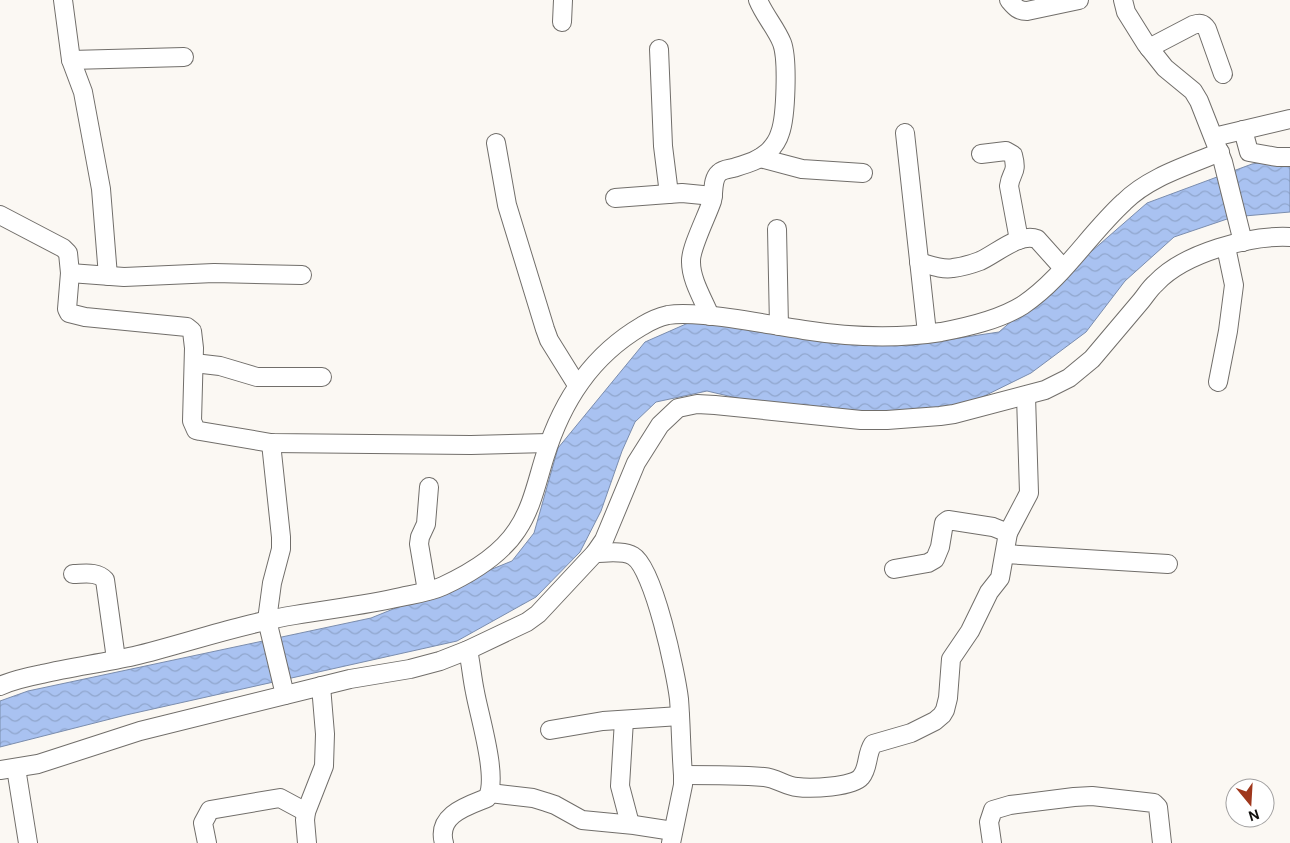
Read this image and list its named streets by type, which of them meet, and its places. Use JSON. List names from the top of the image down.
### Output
{
  "north": "bottom"
}
